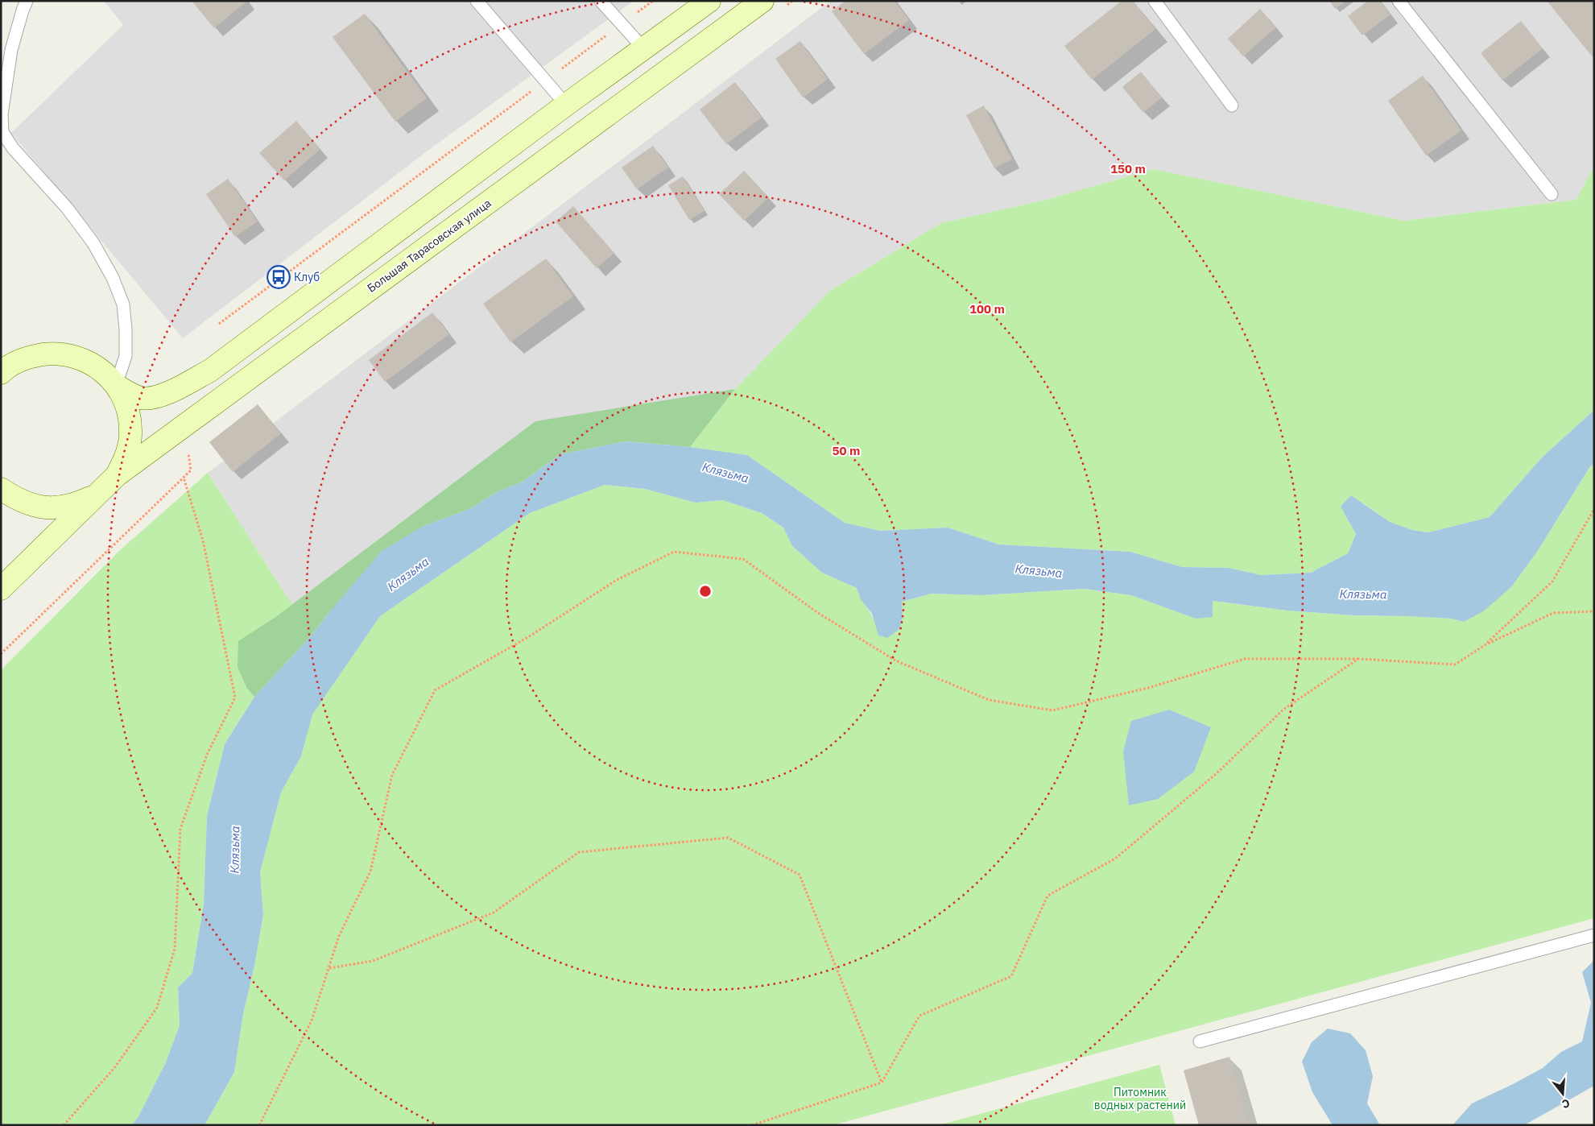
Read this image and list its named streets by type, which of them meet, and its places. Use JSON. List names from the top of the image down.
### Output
{
  "streets": {
    "street": ["Большая Тарасовская улица"]
  },
  "water": ["Клязьма"],
  "parks": ["Питомник водных растений"],
  "places": {
    "bus stop": ["Клуб"]
  },
  "north": "bottom",
  "rings": ["150 m", "100 m", "50 m"]
}
